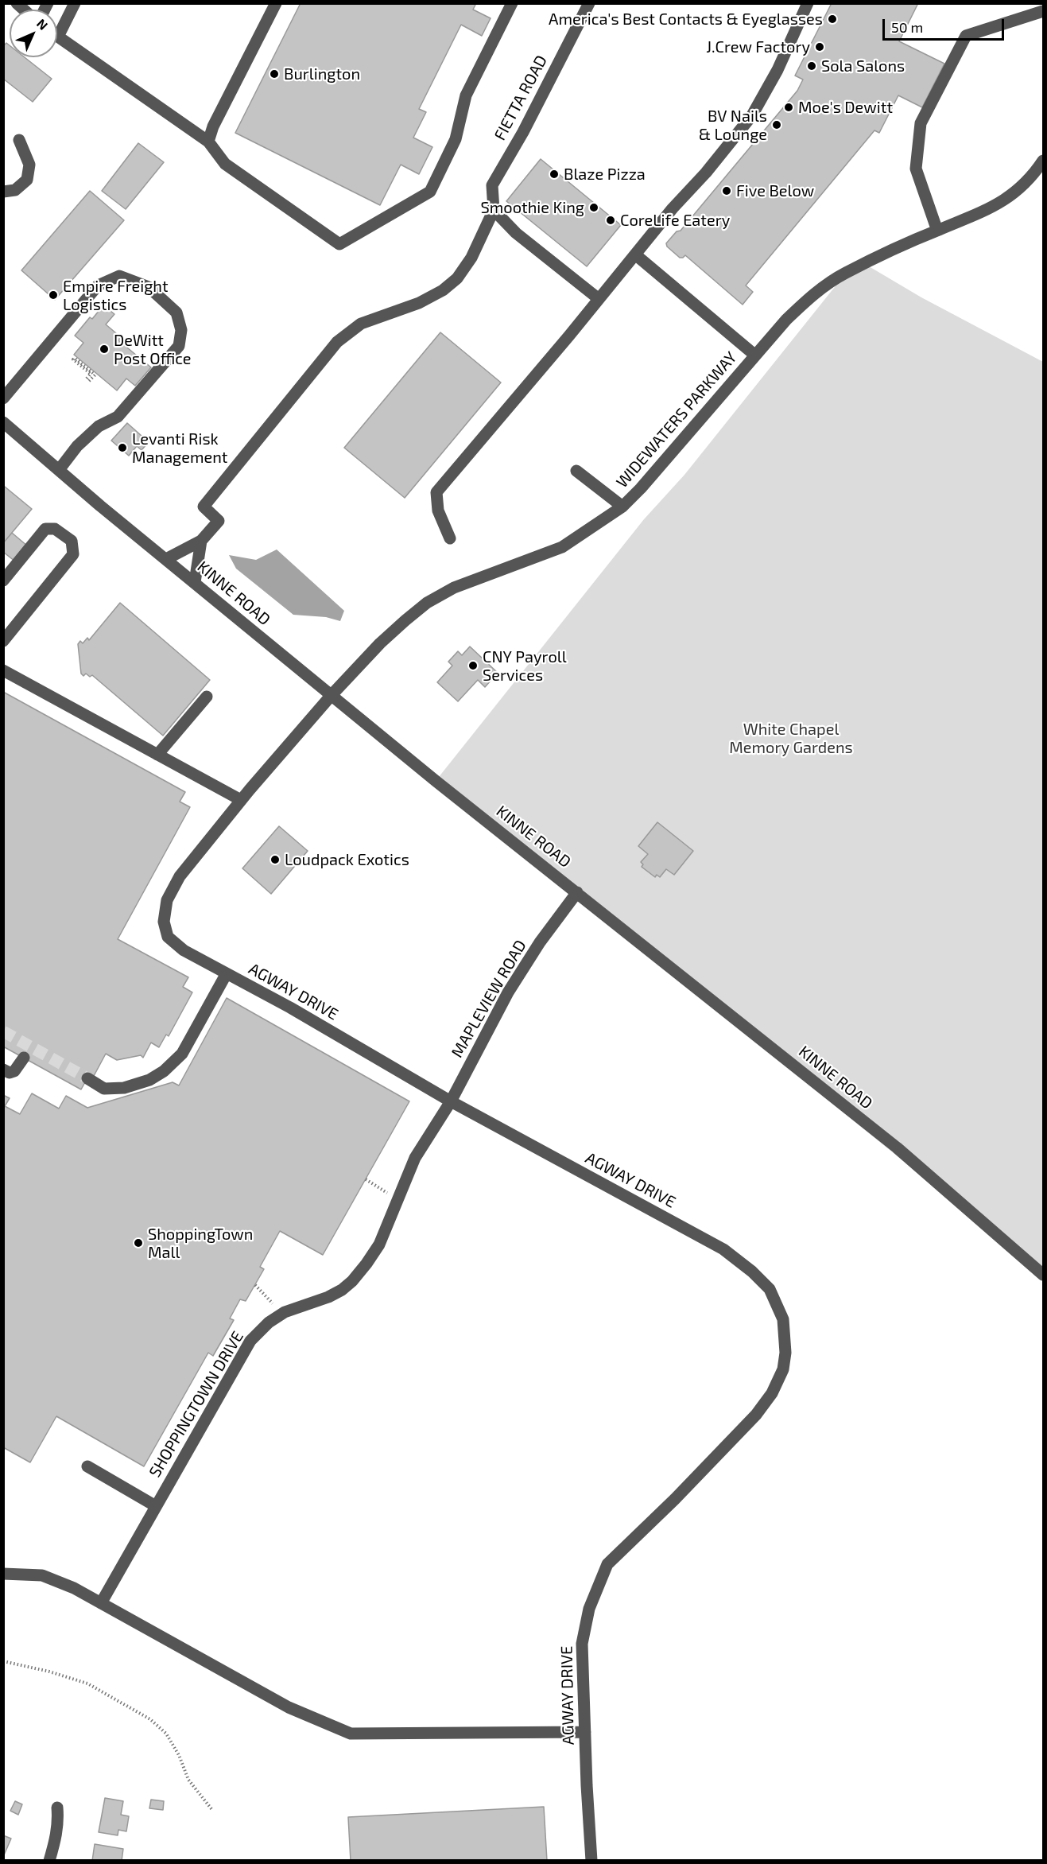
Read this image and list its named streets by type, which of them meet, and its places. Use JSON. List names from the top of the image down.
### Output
{
  "streets": {
    "street": [
      "FIETTA ROAD",
      "WIDEWATERS PARKWAY",
      "KINNE ROAD",
      "AGWAY DRIVE",
      "MAPLEVIEW ROAD",
      "SHOPPINGTOWN DRIVE"
    ]
  },
  "crossings": [
    ["WIDEWATERS PARKWAY", "KINNE ROAD"],
    ["WIDEWATERS PARKWAY", "AGWAY DRIVE"],
    ["KINNE ROAD", "AGWAY DRIVE"],
    ["KINNE ROAD", "MAPLEVIEW ROAD"],
    ["AGWAY DRIVE", "MAPLEVIEW ROAD"],
    ["AGWAY DRIVE", "SHOPPINGTOWN DRIVE"],
    ["MAPLEVIEW ROAD", "SHOPPINGTOWN DRIVE"]
  ],
  "parks": ["White Chapel Memory Gardens"],
  "places": [
    "America's Best Contacts & Eyeglasses",
    "J.Crew Factory",
    "Sola Salons",
    "Burlington",
    "Moe's Dewitt",
    "BV Nails & Lounge",
    "Blaze Pizza",
    "Five Below",
    "Smoothie King",
    "CoreLife Eatery",
    "Empire Freight Logistics",
    "DeWitt Post Office",
    "Levanti Risk Management",
    "CNY Payroll Services",
    "Loudpack Exotics",
    "ShoppingTown Mall"
  ],
  "scale_bar": "50 m",
  "north": "top right"
}
